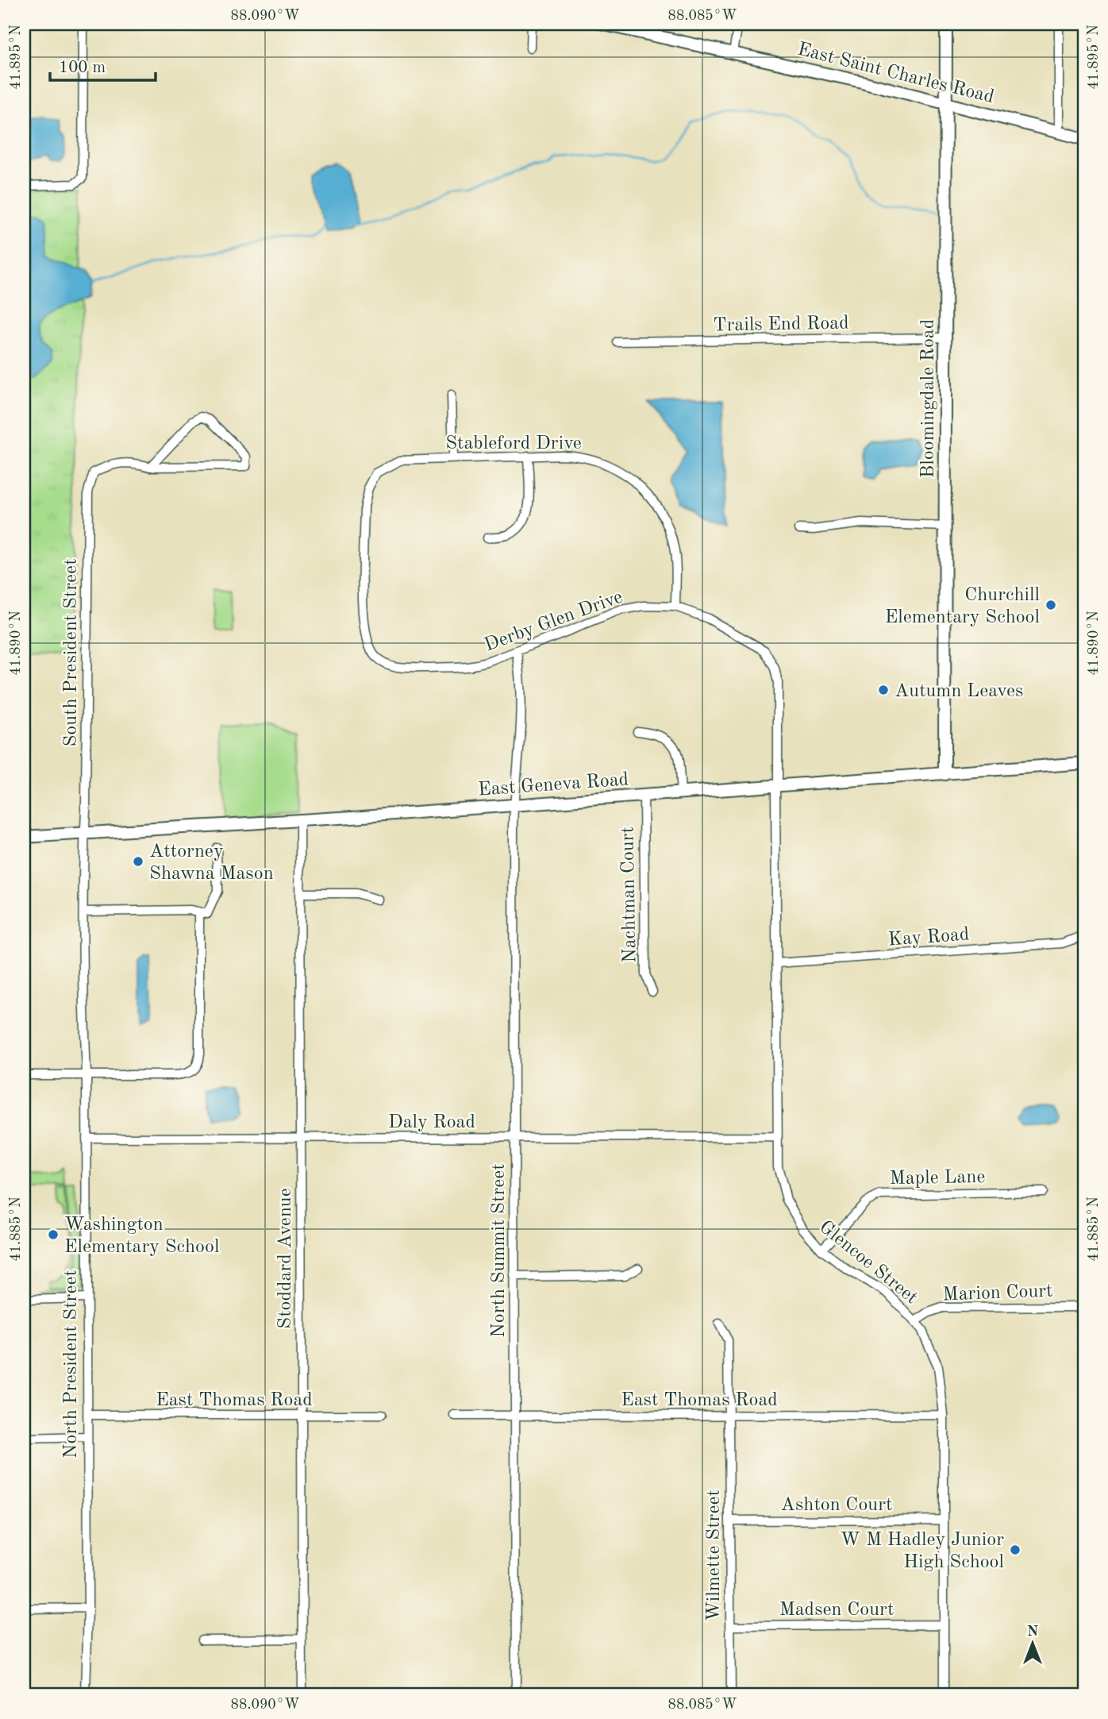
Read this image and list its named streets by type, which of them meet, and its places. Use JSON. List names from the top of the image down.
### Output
{
  "streets": {
    "street": [
      "East Saint Charles Road",
      "Trails End Road",
      "Bloomingdale Road",
      "Stableford Drive",
      "Derby Glen Drive",
      "South President Street",
      "East Geneva Road",
      "Nachtman Court",
      "Kay Road",
      "Daly Road",
      "Maple Lane",
      "North Summit Street",
      "Stoddard Avenue",
      "Glencoe Street",
      "Marion Court",
      "North President Street",
      "East Thomas Road",
      "Ashton Court",
      "Wilmette Street",
      "Madsen Court"
    ]
  },
  "crossings": [
    ["East Saint Charles Road", "Bloomingdale Road"],
    ["Trails End Road", "Bloomingdale Road"],
    ["Bloomingdale Road", "East Geneva Road"],
    ["Stableford Drive", "Derby Glen Drive"],
    ["Derby Glen Drive", "North Summit Street"],
    ["Derby Glen Drive", "Glencoe Street"],
    ["South President Street", "East Geneva Road"],
    ["South President Street", "North President Street"],
    ["East Geneva Road", "Nachtman Court"],
    ["East Geneva Road", "North Summit Street"],
    ["East Geneva Road", "Stoddard Avenue"],
    ["East Geneva Road", "Glencoe Street"],
    ["East Geneva Road", "North President Street"],
    ["Kay Road", "Glencoe Street"],
    ["Daly Road", "North Summit Street"],
    ["Daly Road", "Stoddard Avenue"],
    ["Daly Road", "Glencoe Street"],
    ["Daly Road", "North President Street"],
    ["Maple Lane", "Glencoe Street"],
    ["North Summit Street", "East Thomas Road"],
    ["Stoddard Avenue", "East Thomas Road"],
    ["Glencoe Street", "Marion Court"],
    ["Glencoe Street", "East Thomas Road"],
    ["Glencoe Street", "Ashton Court"],
    ["Glencoe Street", "Madsen Court"],
    ["North President Street", "East Thomas Road"],
    ["East Thomas Road", "Wilmette Street"],
    ["Ashton Court", "Wilmette Street"],
    ["Wilmette Street", "Madsen Court"]
  ],
  "places": [
    "Churchill Elementary School",
    "Autumn Leaves",
    "Attorney Shawna Mason",
    "Washington Elementary School",
    "W M Hadley Junior High School"
  ],
  "scale_bar": "100 m",
  "north": "top",
  "coordinates": [
    "88.090°W",
    "88.085°W",
    "41.895°N",
    "41.890°N",
    "41.885°N"
  ]
}
